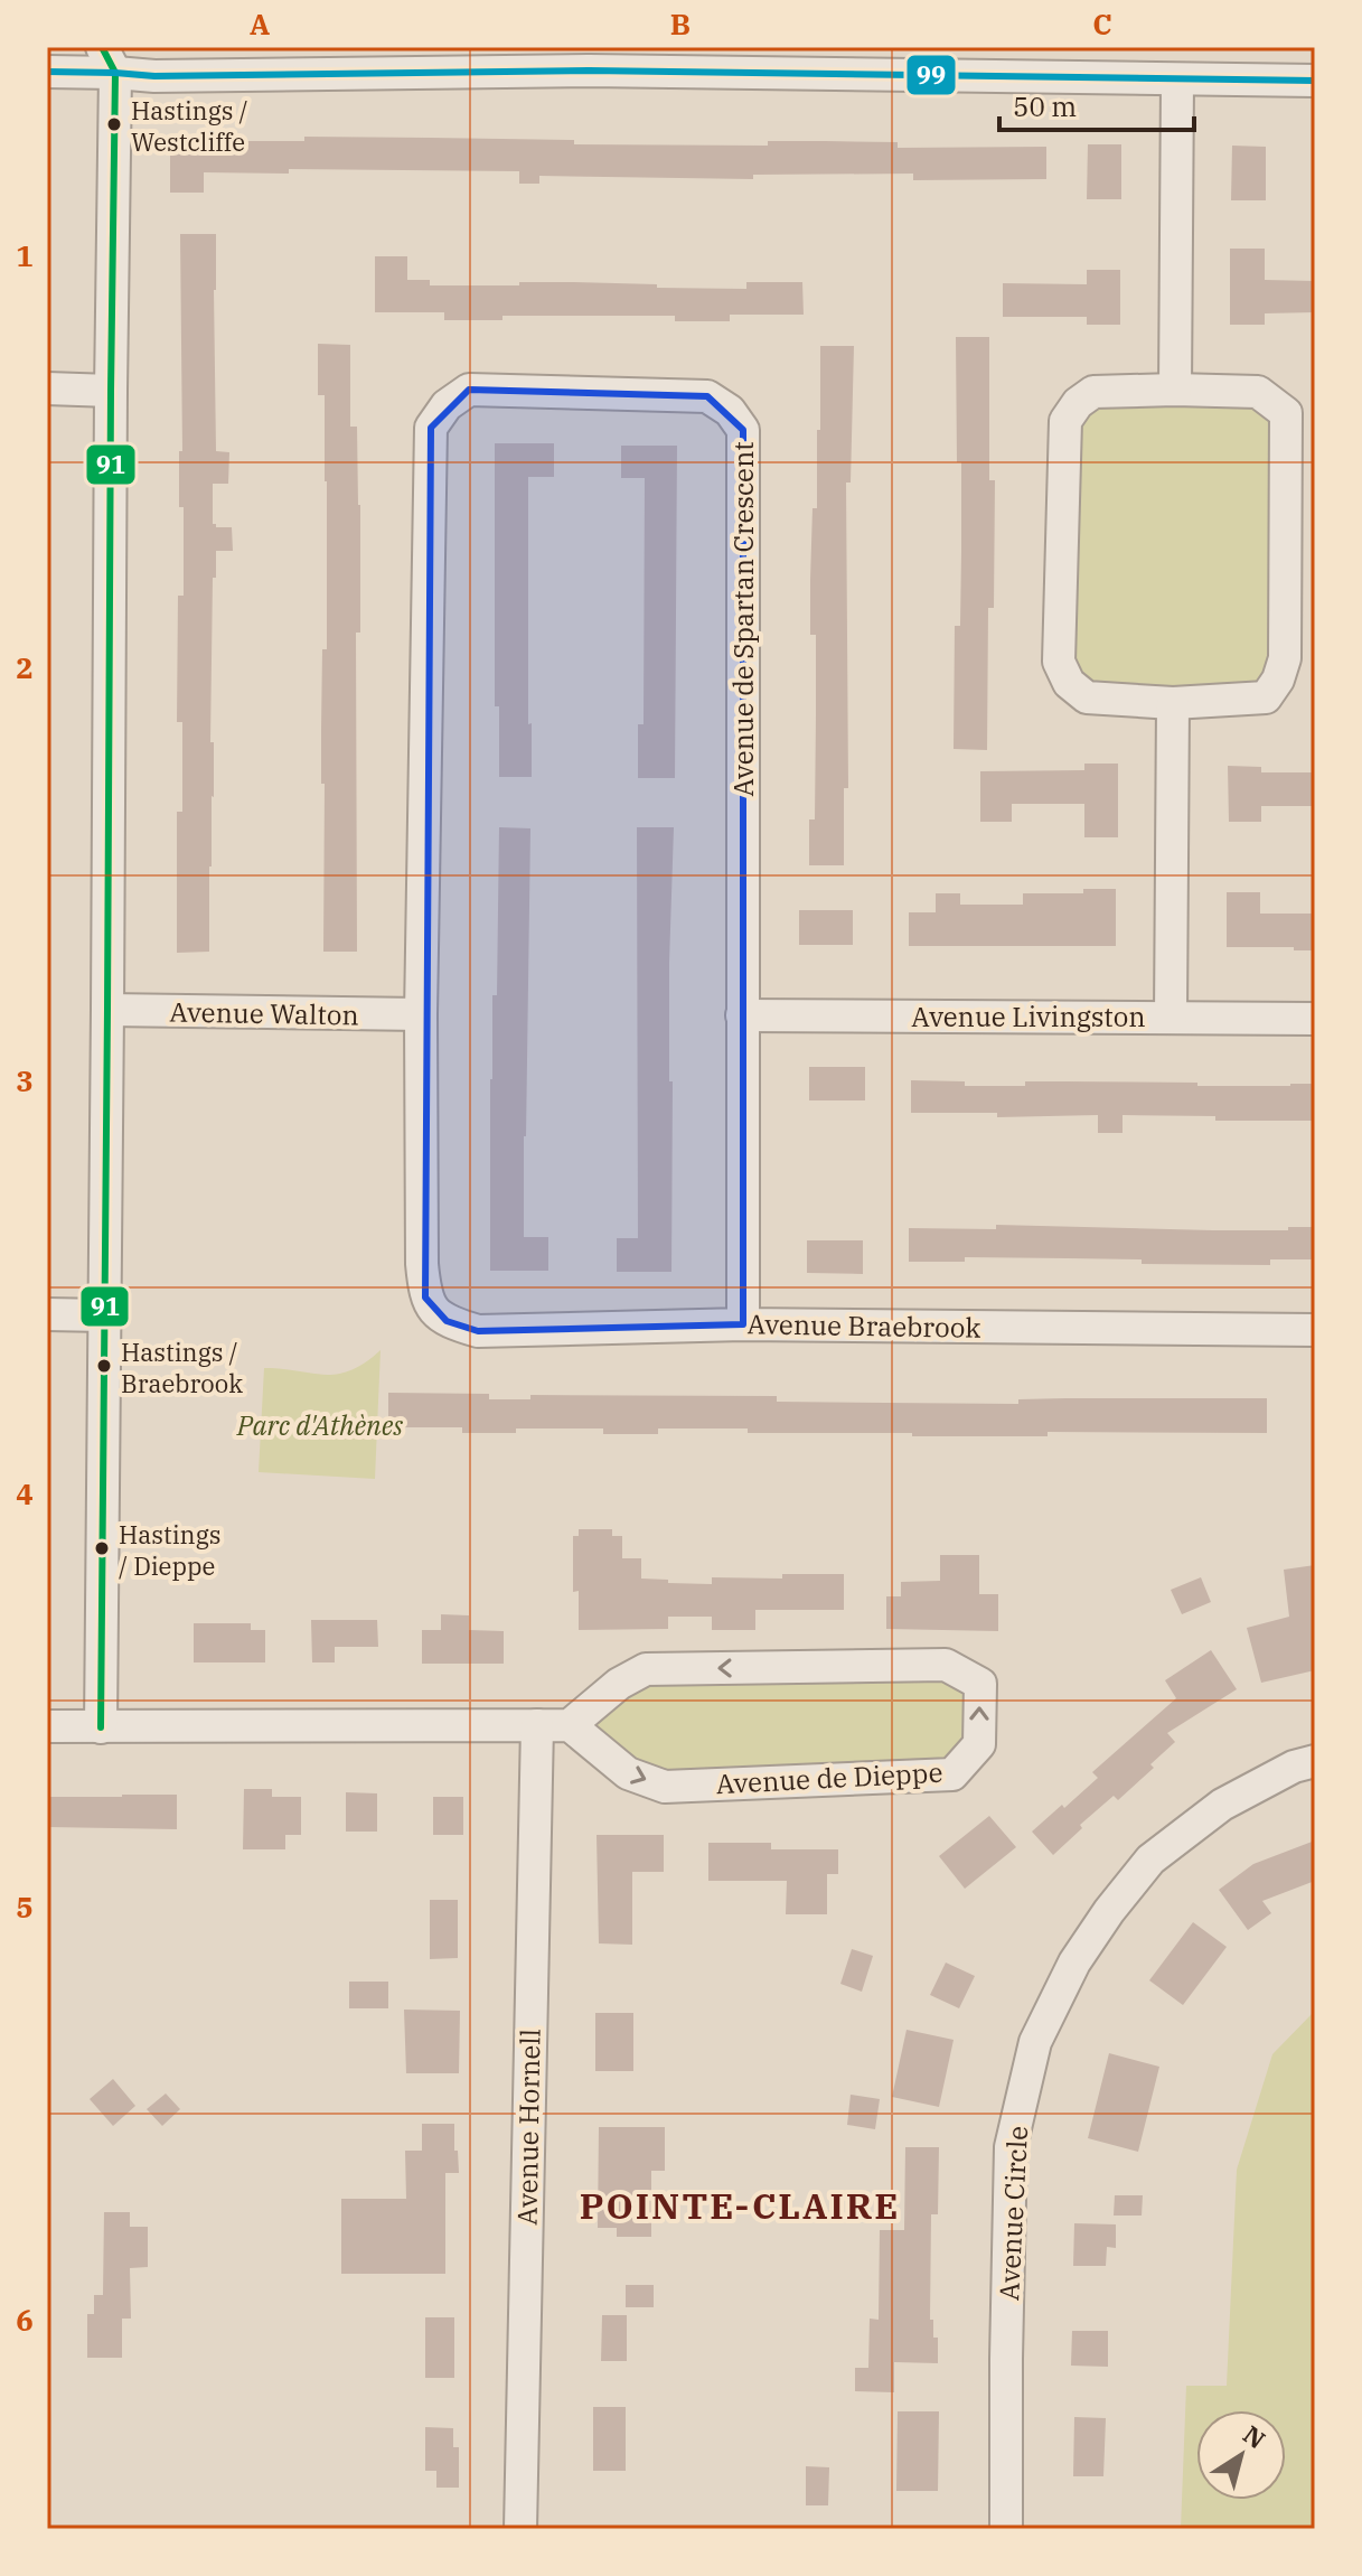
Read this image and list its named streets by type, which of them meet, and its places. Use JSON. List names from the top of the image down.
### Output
{
  "streets": {
    "street": [
      "Avenue de Spartan Crescent",
      "Avenue Walton",
      "Avenue Livingston",
      "Avenue Braebrook",
      "Avenue de Dieppe",
      "Avenue Hornell",
      "Avenue Circle"
    ]
  },
  "crossings": [
    ["Avenue de Spartan Crescent", "Avenue Walton"],
    ["Avenue de Spartan Crescent", "Avenue Livingston"],
    ["Avenue de Spartan Crescent", "Avenue Braebrook"]
  ],
  "districts": ["POINTE-CLAIRE"],
  "parks": ["Parc d'Athènes"],
  "places": ["Hastings / Westcliffe", "Hastings / Braebrook", "Hastings / Dieppe"],
  "lines": ["transit line 91", "transit line 99"],
  "scale_bar": "50 m",
  "north": "top right",
  "grid": {
    "columns": ["A", "B", "C"],
    "rows": [
      "1",
      "2",
      "3",
      "4",
      "5",
      "6"
    ]
  }
}
